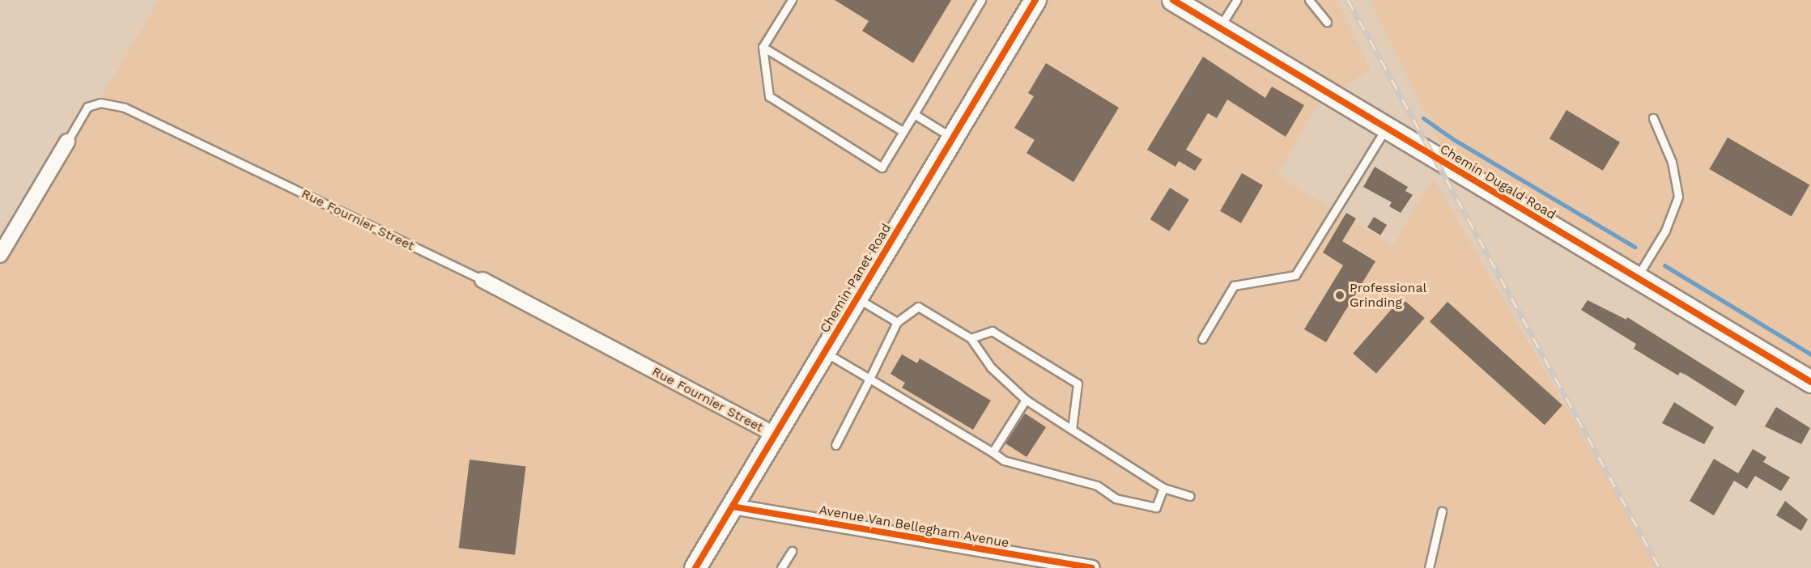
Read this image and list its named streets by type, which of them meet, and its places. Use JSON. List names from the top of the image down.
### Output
{
  "streets": {
    "street": [
      "Chemin Dugald Road",
      "Rue Fournier Street",
      "Chemin Panet Road",
      "Avenue Van Bellegham Avenue"
    ]
  },
  "crossings": [
    ["Rue Fournier Street", "Chemin Panet Road"],
    ["Chemin Panet Road", "Avenue Van Bellegham Avenue"]
  ],
  "places": ["Professional Grinding"]
}
